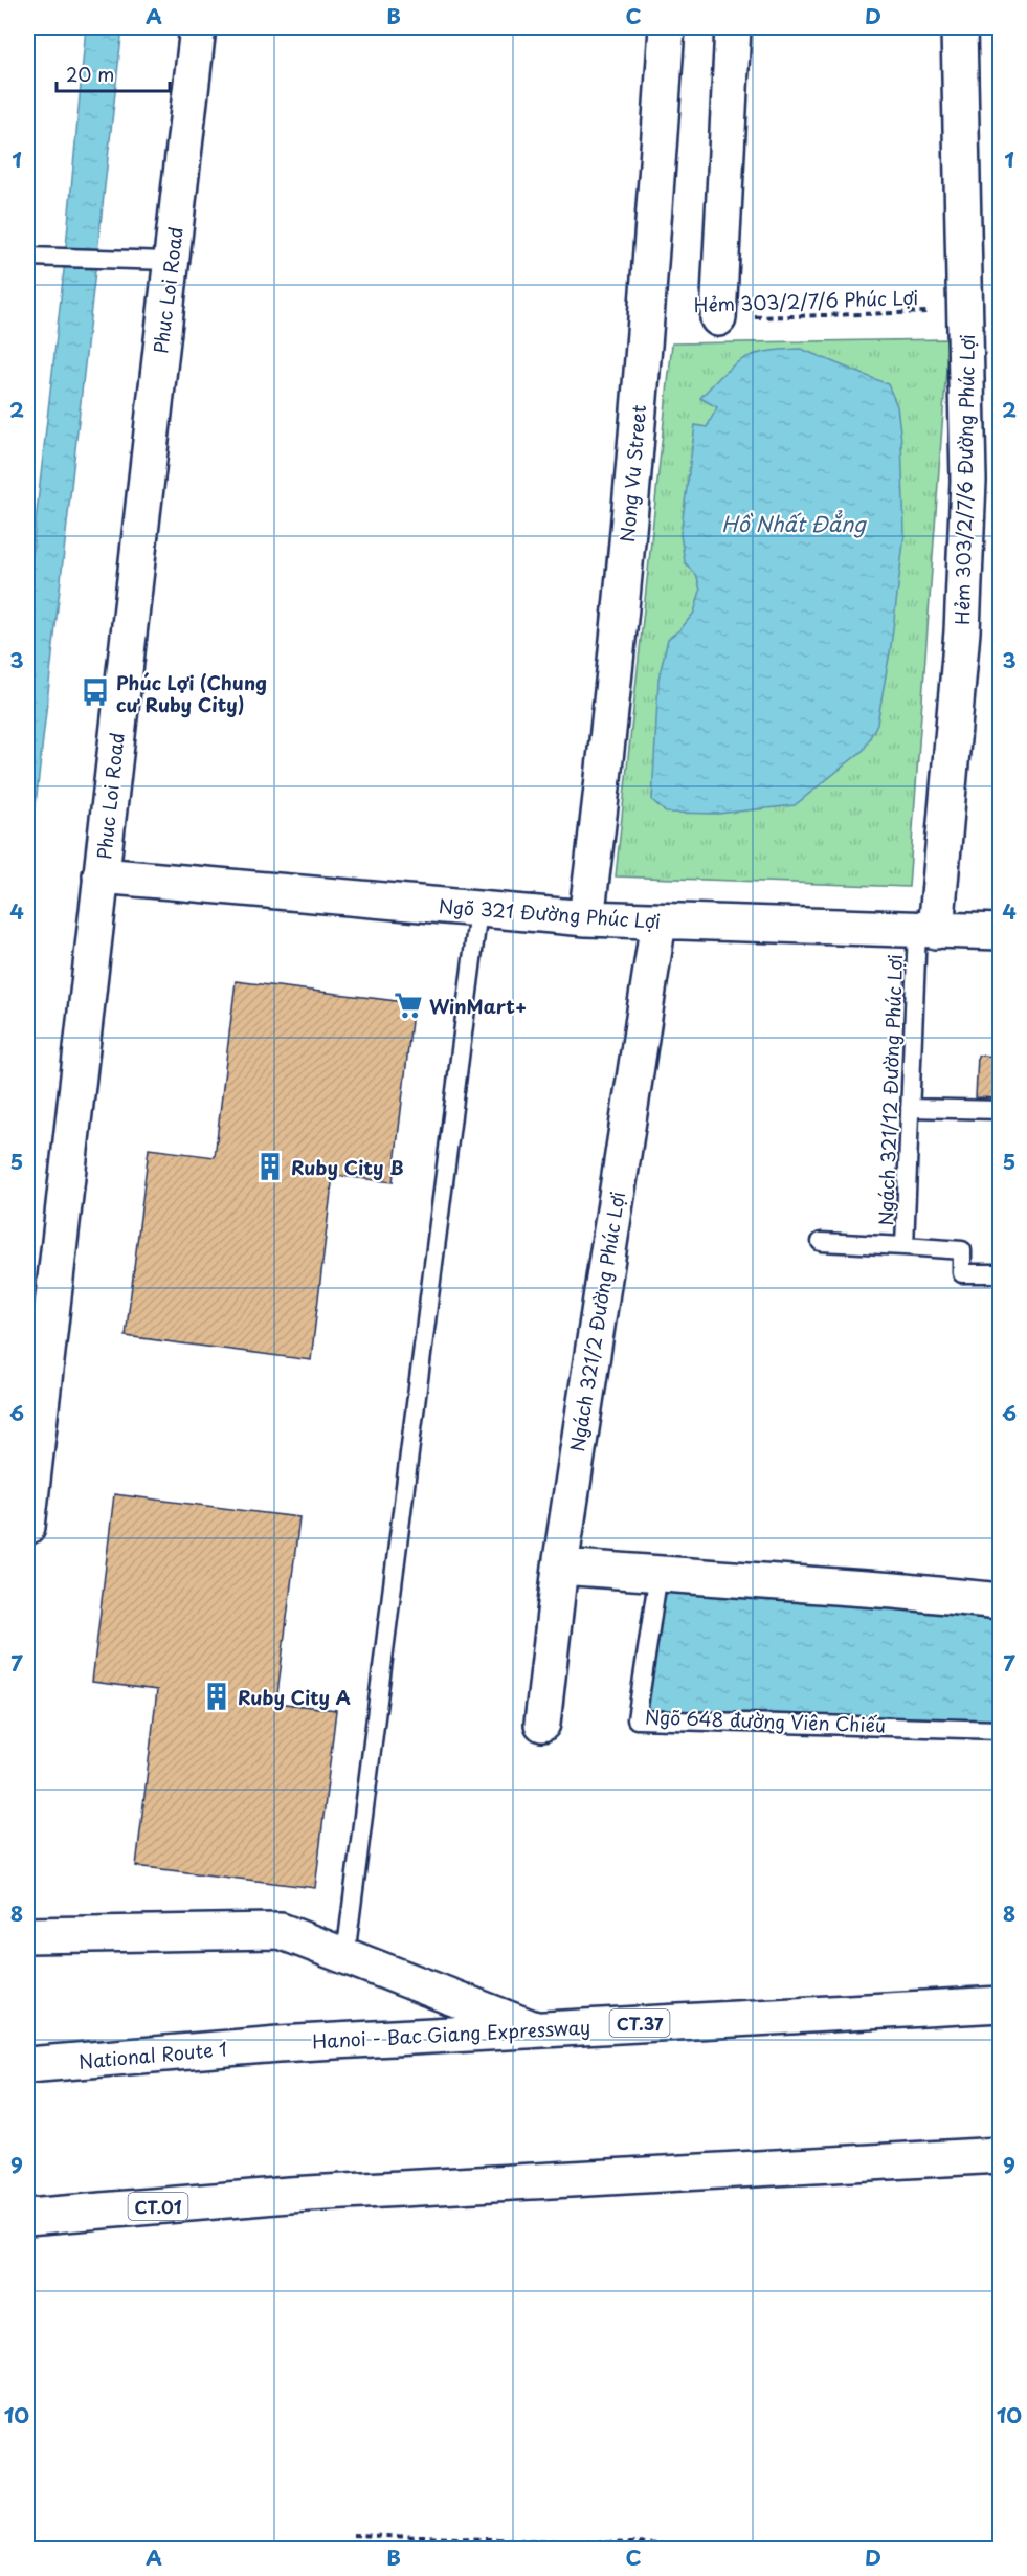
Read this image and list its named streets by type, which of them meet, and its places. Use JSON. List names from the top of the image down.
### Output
{
  "streets": {
    "main road": [
      "Phuc Loi Road",
      "Nong Vu Street",
      "Hẻm 303/2/7/6 Đường Phúc Lợi",
      "Ngõ 321 Đường Phúc Lợi",
      "Ngách 321/2 Đường Phúc Lợi",
      "CT.37",
      "Hanoi - Bac Giang Expressway",
      "National Route 1",
      "CT.01"
    ],
    "lane": ["Ngách 321/12 Đường Phúc Lợi", "Ngõ 648 đường Viên Chiếu"],
    "path": ["Hẻm 303/2/7/6 Phúc Lợi"]
  },
  "crossings": [
    ["Phuc Loi Road", "Ngõ 321 Đường Phúc Lợi"],
    ["Hẻm 303/2/7/6 Phúc Lợi", "Hẻm 303/2/7/6 Đường Phúc Lợi"],
    ["Nong Vu Street", "Ngõ 321 Đường Phúc Lợi"],
    ["Hẻm 303/2/7/6 Đường Phúc Lợi", "Ngõ 321 Đường Phúc Lợi"],
    ["Hẻm 303/2/7/6 Đường Phúc Lợi", "Ngách 321/12 Đường Phúc Lợi"],
    ["Ngõ 321 Đường Phúc Lợi", "Ngách 321/12 Đường Phúc Lợi"],
    ["Ngõ 321 Đường Phúc Lợi", "Ngách 321/2 Đường Phúc Lợi"],
    ["Hanoi - Bac Giang Expressway", "National Route 1"]
  ],
  "water": ["Hồ Nhất Đẳng"],
  "places": {
    "bus stop": ["Phúc Lợi (Chung cư Ruby City)"],
    "supermarket": ["WinMart+"],
    "building": ["Ruby City B", "Ruby City A"]
  },
  "scale_bar": "20 m",
  "grid": {
    "columns": [
      "A",
      "B",
      "C",
      "D"
    ],
    "rows": [
      "1",
      "2",
      "3",
      "4",
      "5",
      "6",
      "7",
      "8",
      "9",
      "10"
    ]
  }
}
